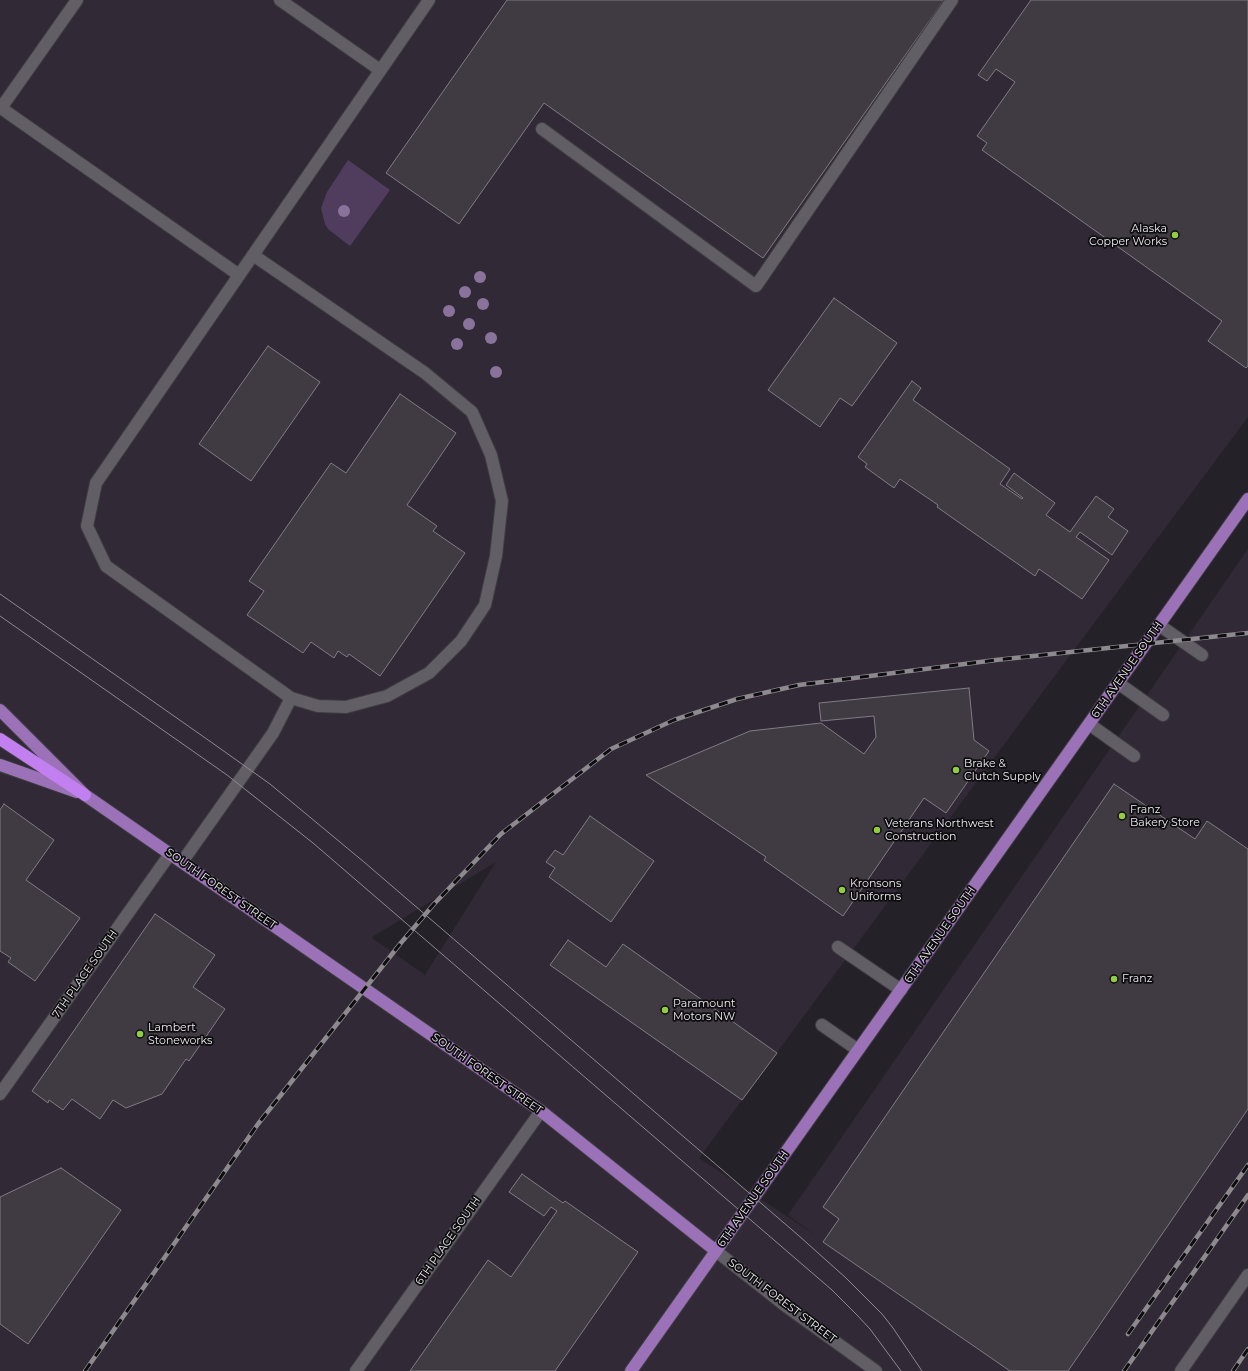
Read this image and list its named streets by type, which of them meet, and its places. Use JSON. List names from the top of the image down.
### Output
{
  "streets": {
    "main road": ["6TH AVENUE SOUTH", "SOUTH FOREST STREET"],
    "street": ["7TH PLACE SOUTH", "6TH PLACE SOUTH"]
  },
  "crossings": [
    ["6TH AVENUE SOUTH", "SOUTH FOREST STREET"],
    ["SOUTH FOREST STREET", "7TH PLACE SOUTH"],
    ["SOUTH FOREST STREET", "6TH PLACE SOUTH"]
  ],
  "places": [
    "Alaska Copper Works",
    "Brake & Clutch Supply",
    "Franz Bakery Store",
    "Veterans Northwest Construction",
    "Kronsons Uniforms",
    "Franz",
    "Paramount Motors NW",
    "Lambert Stoneworks"
  ]
}
